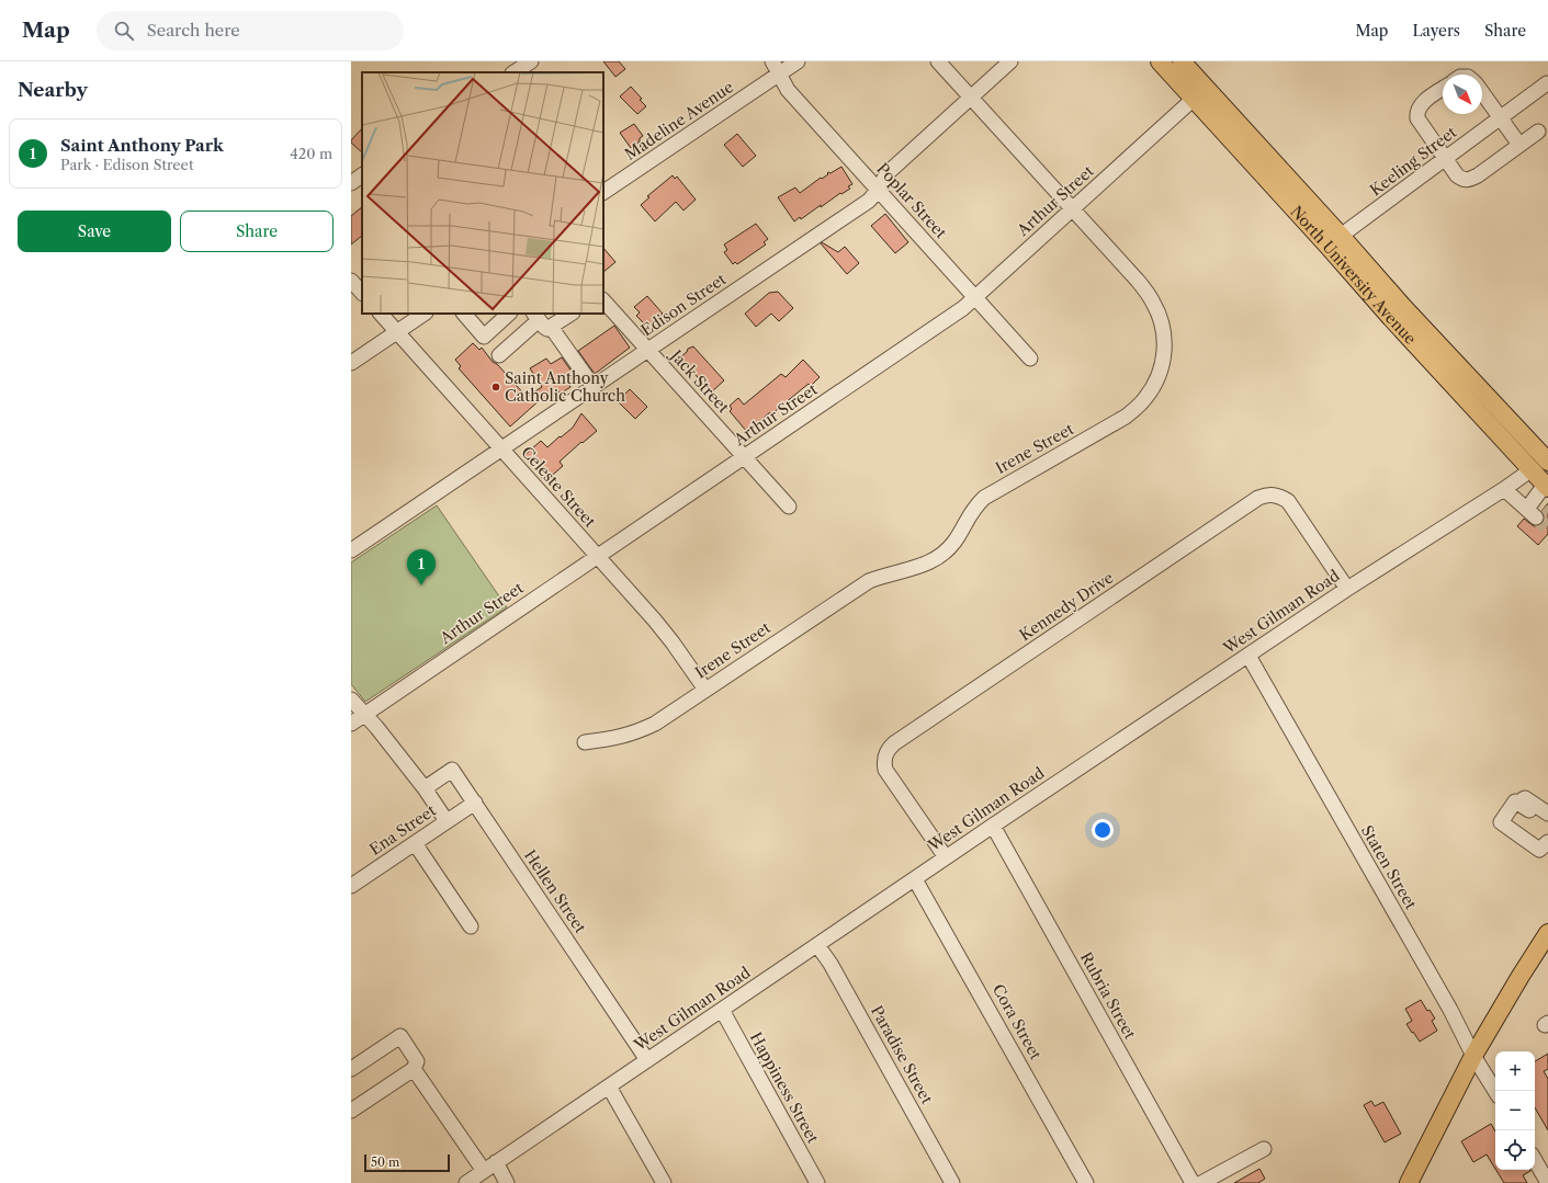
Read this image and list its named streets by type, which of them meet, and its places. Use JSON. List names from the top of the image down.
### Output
{
  "streets": {
    "main road": ["North University Avenue"],
    "street": [
      "Madeline Avenue",
      "Keeling Street",
      "Poplar Street",
      "Arthur Street",
      "Edison Street",
      "Jack Street",
      "Irene Street",
      "Celeste Street",
      "Kennedy Drive",
      "West Gilman Road",
      "Ena Street",
      "Staten Street",
      "Hellen Street",
      "Rubria Street",
      "Cora Street",
      "Paradise Street",
      "Happiness Street"
    ]
  },
  "crossings": [
    ["Madeline Avenue", "Poplar Street"],
    ["Keeling Street", "North University Avenue"],
    ["Poplar Street", "Arthur Street"],
    ["Poplar Street", "Edison Street"],
    ["Arthur Street", "North University Avenue"],
    ["Arthur Street", "Jack Street"],
    ["Arthur Street", "Irene Street"],
    ["Arthur Street", "Celeste Street"],
    ["North University Avenue", "West Gilman Road"],
    ["Edison Street", "Jack Street"],
    ["Edison Street", "Irene Street"],
    ["Edison Street", "Celeste Street"],
    ["Irene Street", "Celeste Street"],
    ["Kennedy Drive", "West Gilman Road"],
    ["West Gilman Road", "Staten Street"],
    ["West Gilman Road", "Hellen Street"],
    ["West Gilman Road", "Rubria Street"],
    ["West Gilman Road", "Cora Street"],
    ["West Gilman Road", "Paradise Street"],
    ["West Gilman Road", "Happiness Street"],
    ["Ena Street", "Hellen Street"]
  ],
  "places": ["Saint Anthony Catholic Church"],
  "scale_bar": "50 m",
  "north": "bottom right",
  "page": {
    "header": "Map",
    "search": "Search here",
    "nav": ["Map", "Layers", "Share"],
    "heading": "Nearby",
    "list": [
      {
        "mark": "1",
        "name": "Saint Anthony Park",
        "note": "Park · Edison Street",
        "value": "420 m"
      }
    ],
    "buttons": ["Save", "Share"],
    "pins": "1",
    "map_buttons": ["+", "−"],
    "scale": "50 m"
  }
}
